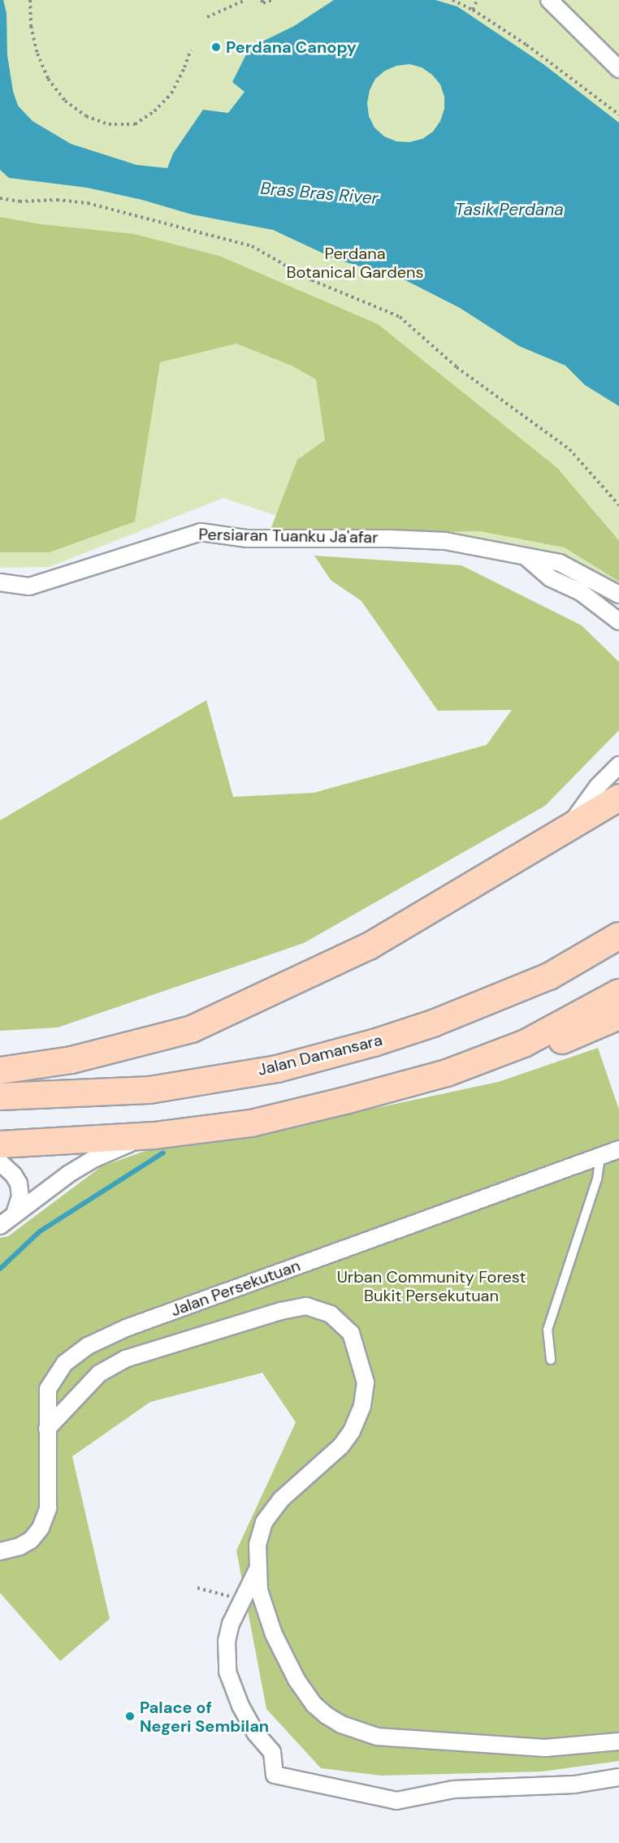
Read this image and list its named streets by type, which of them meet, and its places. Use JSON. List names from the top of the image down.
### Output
{
  "streets": {
    "main road": ["Jalan Damansara"],
    "street": ["Persiaran Tuanku Ja'afar", "Jalan Persekutuan"]
  },
  "water": ["Bras Bras River", "Tasik Perdana"],
  "parks": ["Perdana Botanical Gardens", "Urban Community Forest Bukit Persekutuan"],
  "places": ["Perdana Canopy", "Palace of Negeri Sembilan"]
}
